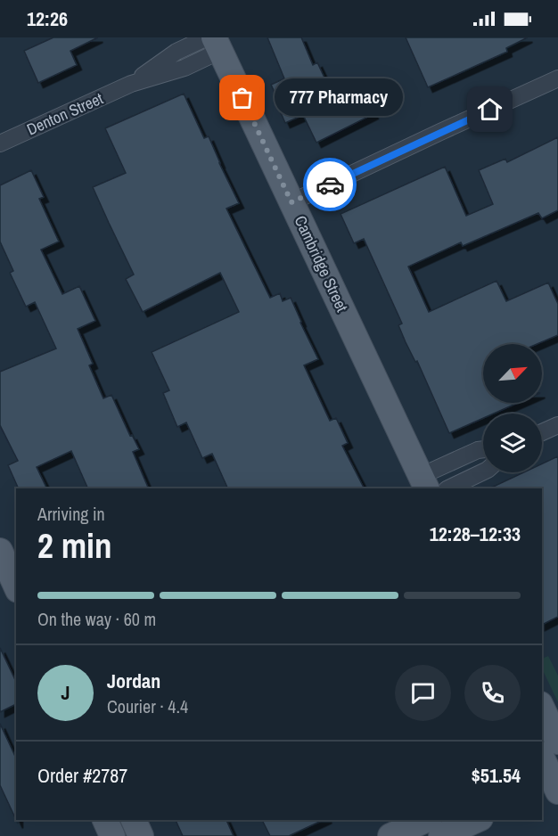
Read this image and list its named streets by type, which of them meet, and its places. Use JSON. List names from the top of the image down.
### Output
{
  "streets": {
    "main road": ["Cambridge Street"],
    "street": ["Denton Street"]
  },
  "crossings": [
    ["Denton Street", "Cambridge Street"]
  ],
  "places": ["777 Pharmacy"],
  "north": "top right",
  "page": {
    "status": "12:26",
    "bubble": "777 Pharmacy",
    "heading": ["2 min", "Arriving in", "12:28–12:33"],
    "panel": [
      "Jordan",
      "Courier · 4.4",
      "Order #2787",
      "$51.54"
    ],
    "bar": "On the way · 60 m",
    "round": "J"
  }
}
